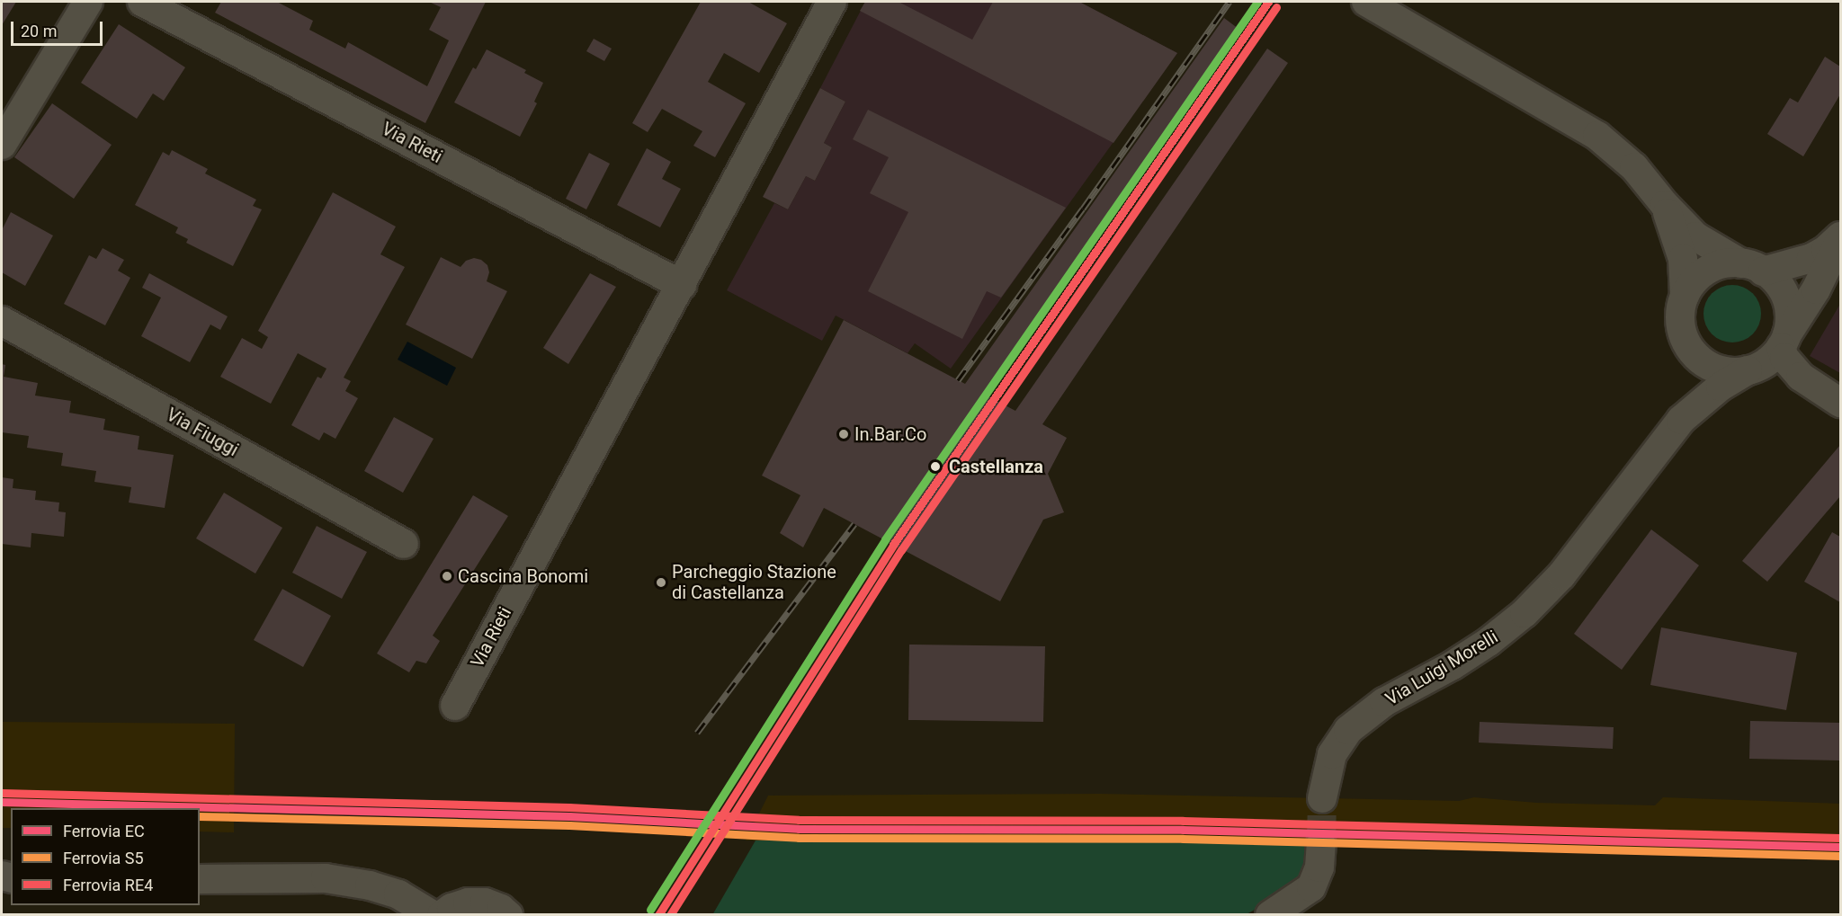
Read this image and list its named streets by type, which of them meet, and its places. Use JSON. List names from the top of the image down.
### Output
{
  "streets": {
    "street": ["Via Rieti", "Via Fiuggi", "Via Luigi Morelli"]
  },
  "places": [
    "In.Bar.Co",
    "Castellanza",
    "Cascina Bonomi",
    "Parcheggio Stazione di Castellanza"
  ],
  "lines": ["rail line RE4", "rail line EC", "rail line S5"],
  "legend": ["Ferrovia EC", "Ferrovia S5", "Ferrovia RE4"],
  "scale_bar": "20 m"
}
